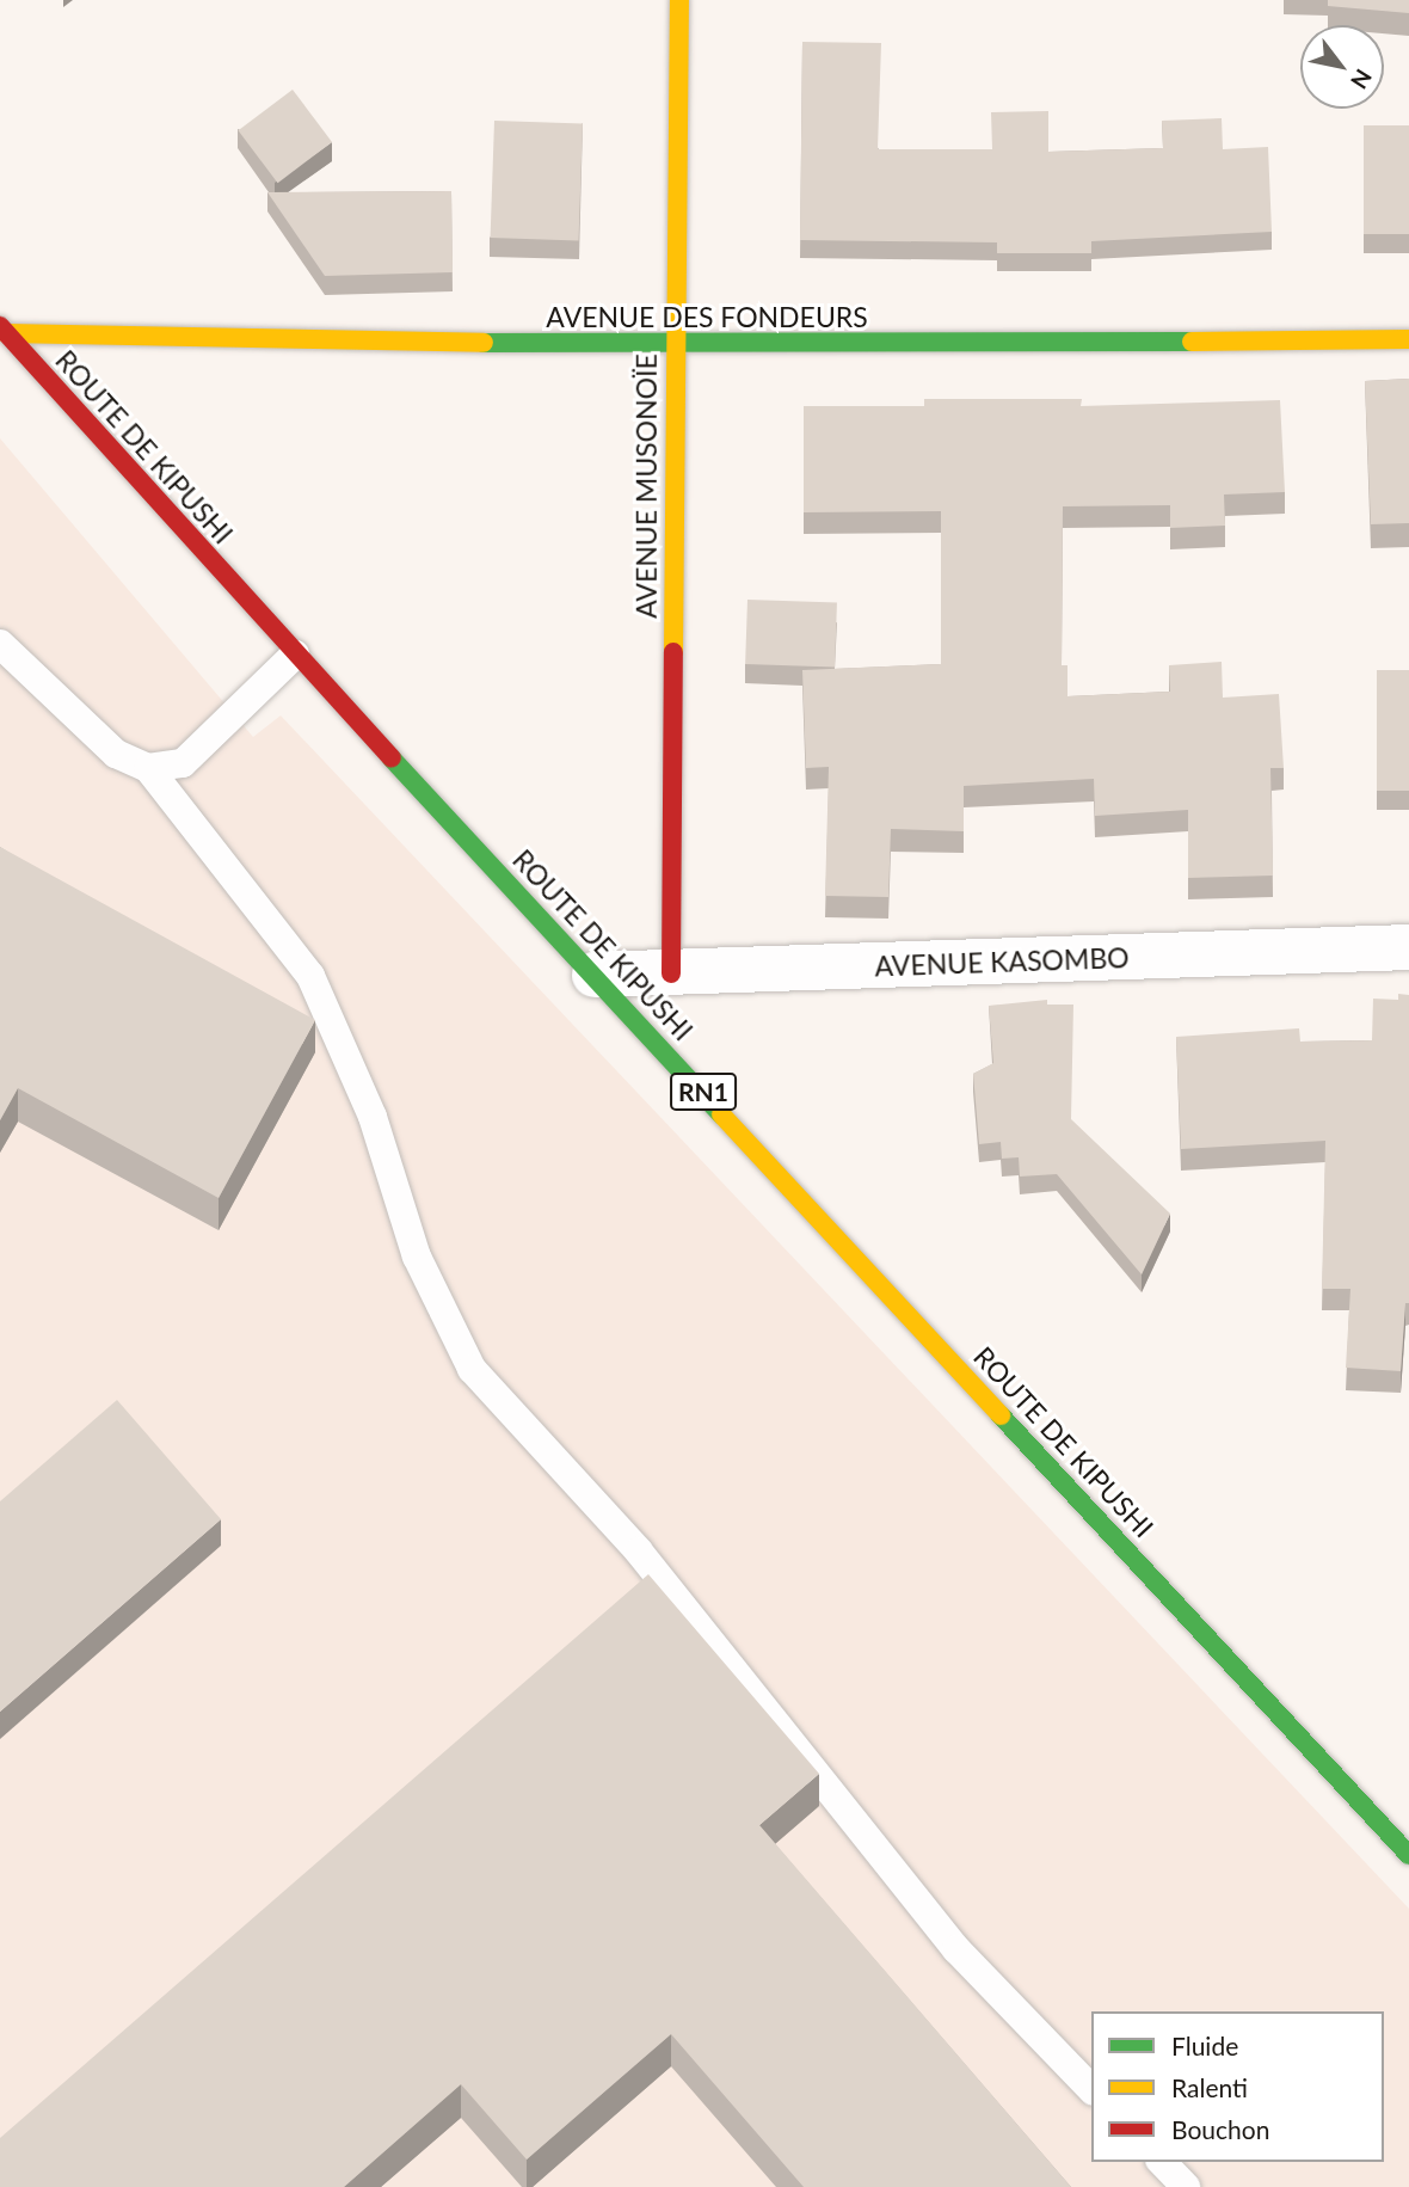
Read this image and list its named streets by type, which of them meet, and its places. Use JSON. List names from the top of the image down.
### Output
{
  "streets": {
    "main road": [
      "AVENUE DES FONDEURS",
      "ROUTE DE KIPUSHI",
      "AVENUE MUSONOÏE",
      "RN1"
    ],
    "street": ["AVENUE KASOMBO"]
  },
  "crossings": [
    ["AVENUE DES FONDEURS", "ROUTE DE KIPUSHI"],
    ["AVENUE DES FONDEURS", "AVENUE MUSONOÏE"],
    ["ROUTE DE KIPUSHI", "AVENUE KASOMBO"],
    ["AVENUE MUSONOÏE", "AVENUE KASOMBO"]
  ],
  "legend": ["Fluide", "Ralenti", "Bouchon"],
  "north": "bottom right"
}
